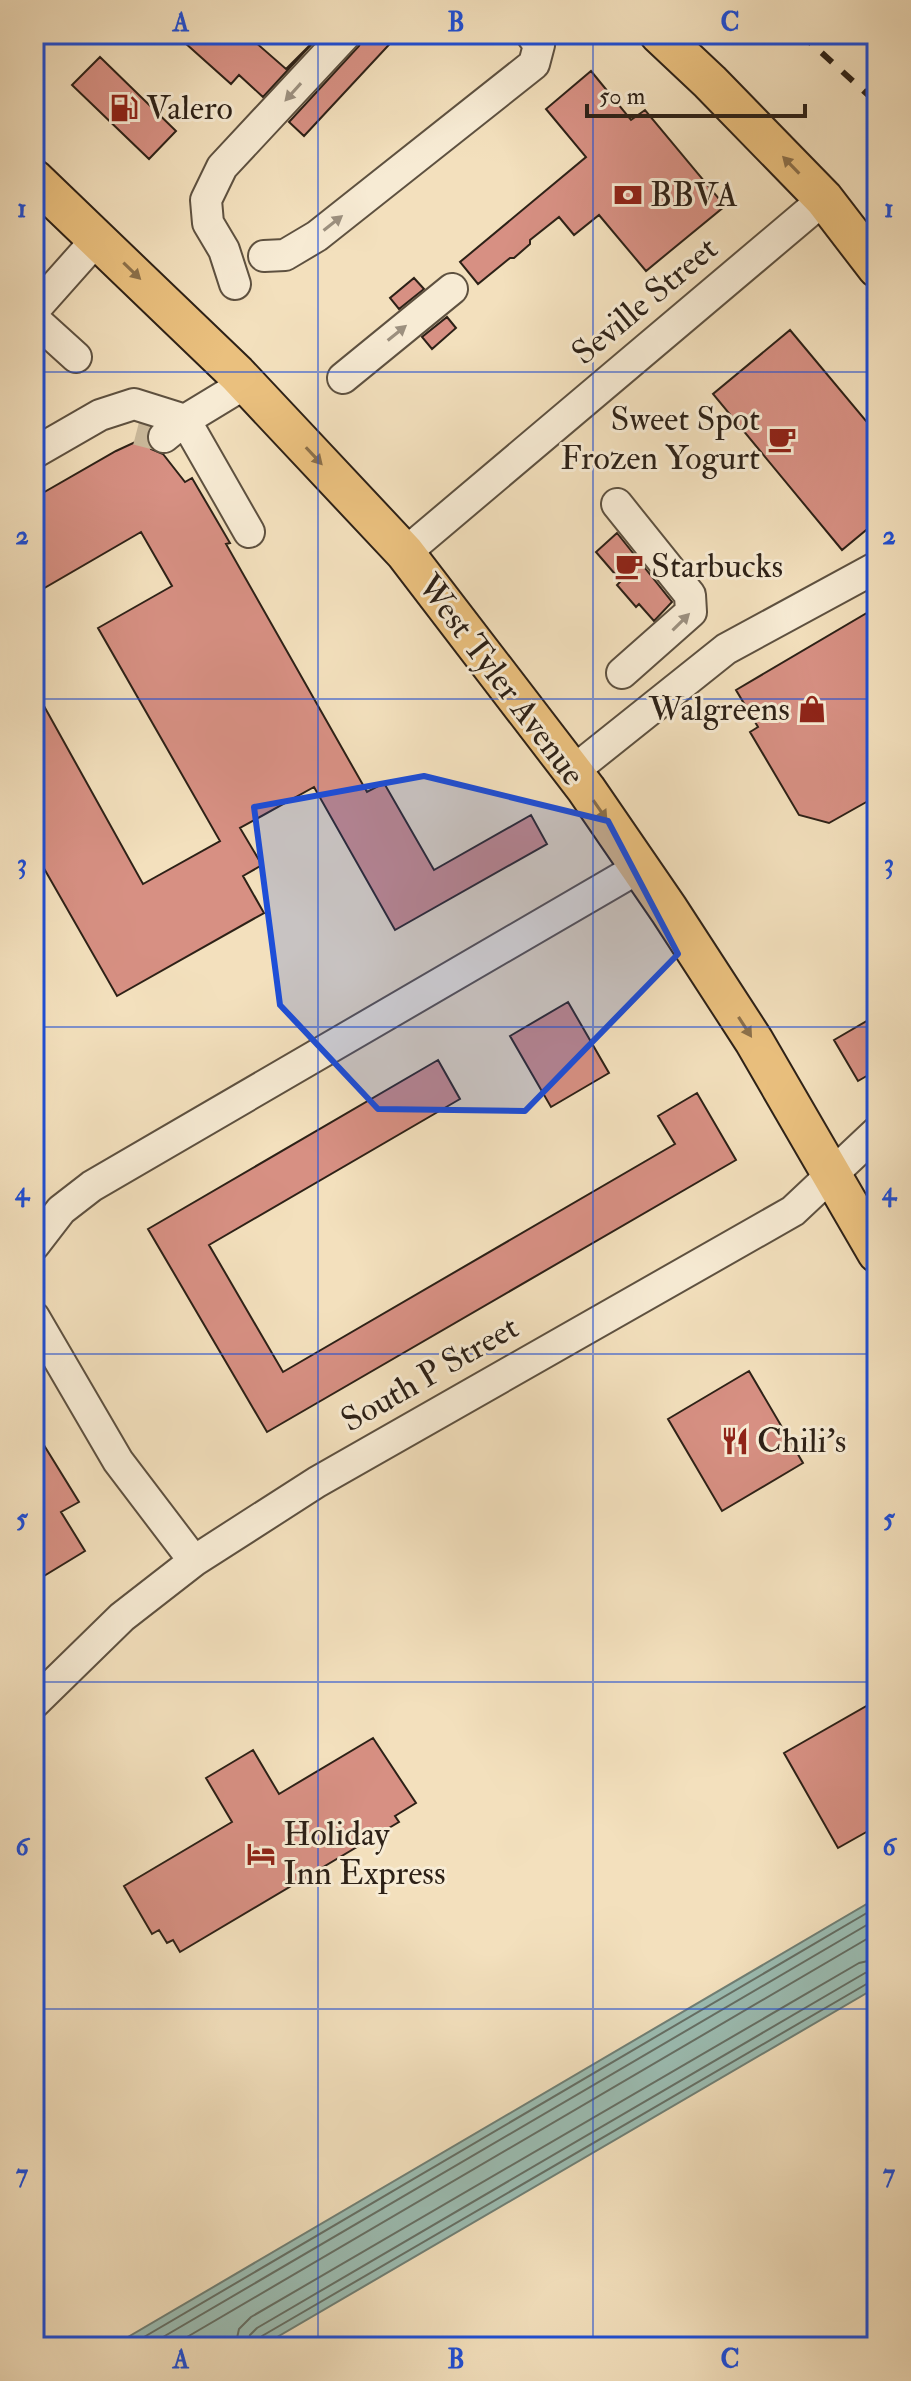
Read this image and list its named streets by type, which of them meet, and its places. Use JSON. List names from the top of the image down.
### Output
{
  "streets": {
    "main road": ["West Tyler Avenue"],
    "street": ["Seville Street", "South P Street"]
  },
  "crossings": [
    ["Seville Street", "West Tyler Avenue"],
    ["West Tyler Avenue", "South P Street"]
  ],
  "one_way": ["West Tyler Avenue"],
  "places": {
    "fuel station": ["Valero"],
    "bank": ["BBVA"],
    "cafe": ["Sweet Spot Frozen Yogurt", "Starbucks"],
    "shop": ["Walgreens"],
    "restaurant": ["Chili's"],
    "hotel": ["Holiday Inn Express"]
  },
  "scale_bar": "50 m",
  "grid": {
    "columns": ["A", "B", "C"],
    "rows": [
      "1",
      "2",
      "3",
      "4",
      "5",
      "6",
      "7"
    ]
  }
}
